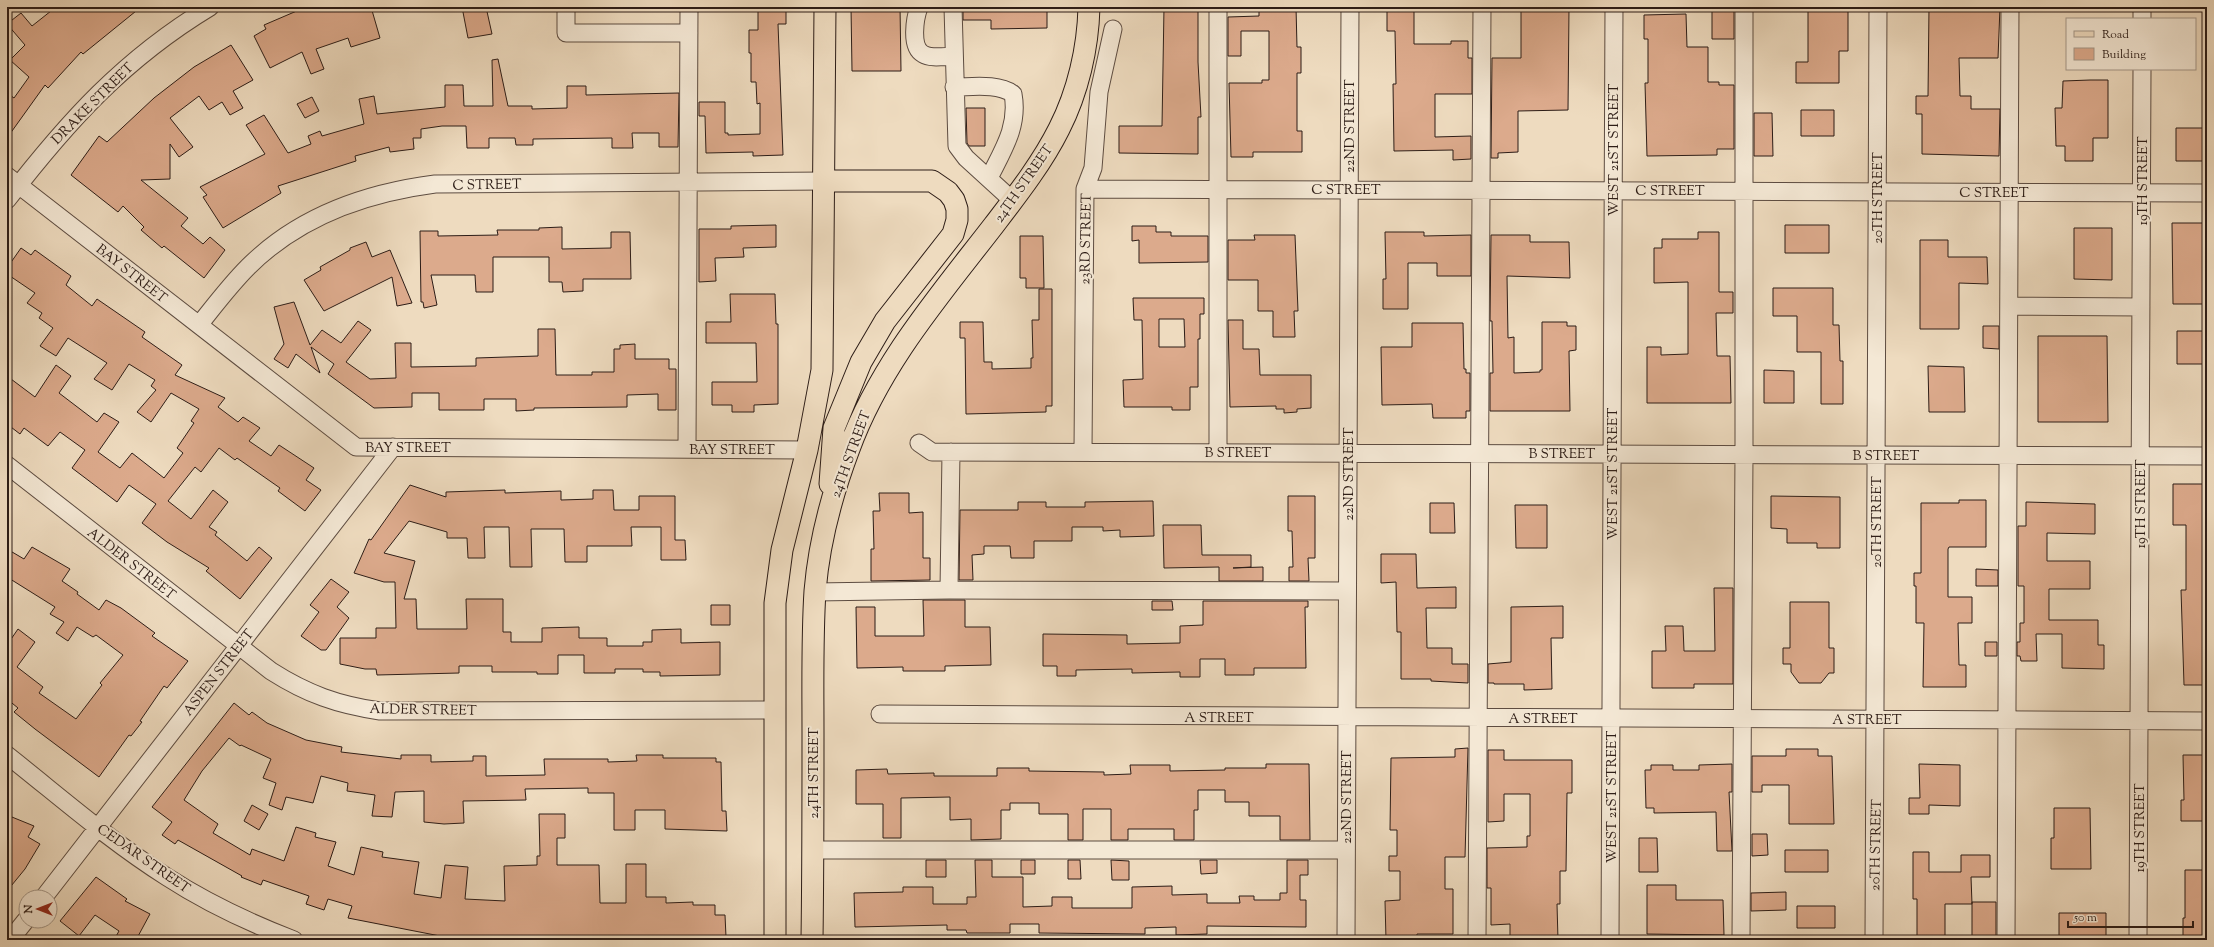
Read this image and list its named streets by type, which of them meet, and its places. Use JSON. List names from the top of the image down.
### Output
{
  "streets": {
    "main road": ["24TH STREET"],
    "street": [
      "DRAKE STREET",
      "22ND STREET",
      "WEST 21ST STREET",
      "19TH STREET",
      "C STREET",
      "20TH STREET",
      "23RD STREET",
      "BAY STREET",
      "B STREET",
      "ALDER STREET",
      "ASPEN STREET",
      "A STREET",
      "CEDAR STREET"
    ]
  },
  "crossings": [
    ["DRAKE STREET", "BAY STREET"],
    ["22ND STREET", "C STREET"],
    ["22ND STREET", "B STREET"],
    ["22ND STREET", "A STREET"],
    ["WEST 21ST STREET", "C STREET"],
    ["WEST 21ST STREET", "B STREET"],
    ["WEST 21ST STREET", "A STREET"],
    ["19TH STREET", "C STREET"],
    ["19TH STREET", "B STREET"],
    ["19TH STREET", "A STREET"],
    ["C STREET", "20TH STREET"],
    ["C STREET", "23RD STREET"],
    ["C STREET", "BAY STREET"],
    ["20TH STREET", "B STREET"],
    ["20TH STREET", "A STREET"],
    ["23RD STREET", "B STREET"],
    ["BAY STREET", "ASPEN STREET"],
    ["ALDER STREET", "ASPEN STREET"],
    ["ASPEN STREET", "CEDAR STREET"]
  ],
  "legend": ["Road", "Building"],
  "scale_bar": "50 m",
  "north": "left"
}
